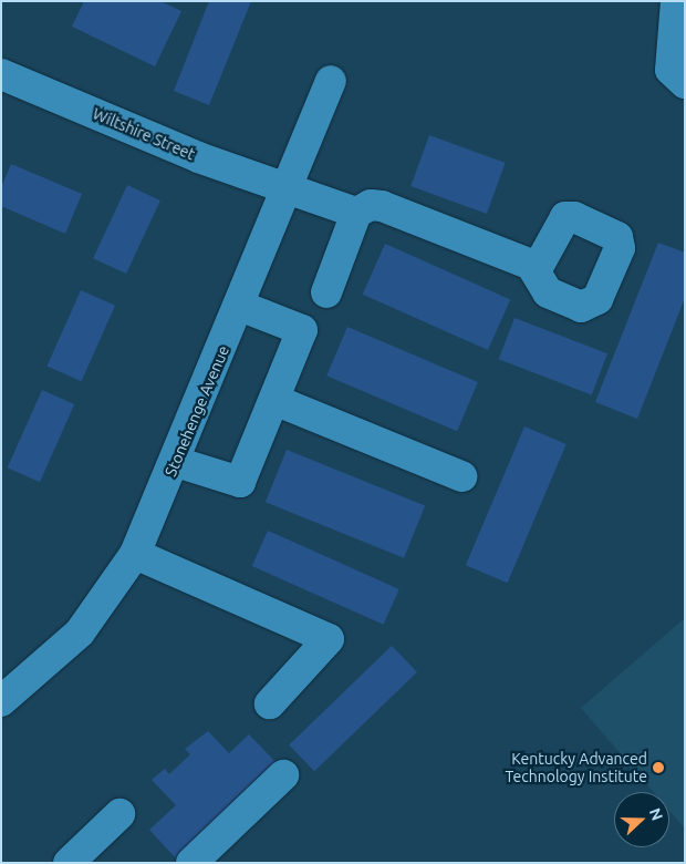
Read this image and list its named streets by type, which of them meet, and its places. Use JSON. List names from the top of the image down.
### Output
{
  "streets": {
    "street": ["Wiltshire Street", "Stonehenge Avenue"]
  },
  "crossings": [
    ["Wiltshire Street", "Stonehenge Avenue"]
  ],
  "places": ["Kentucky Advanced Technology Institute"],
  "north": "right"
}
